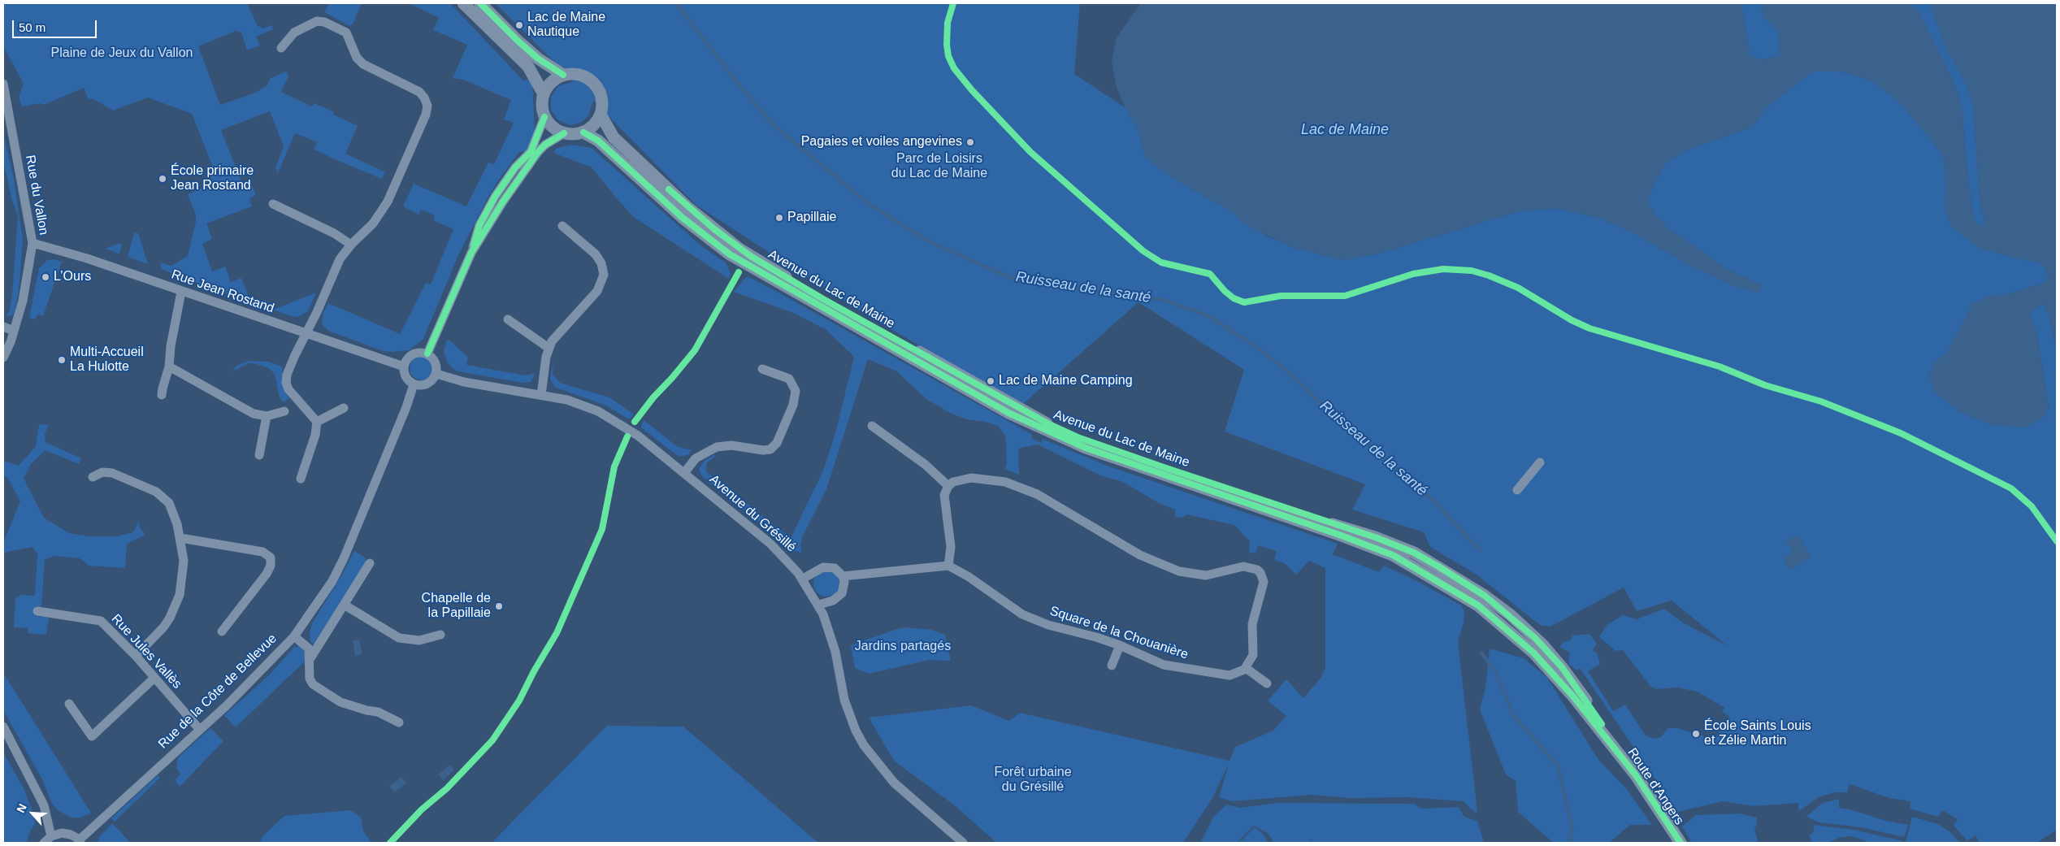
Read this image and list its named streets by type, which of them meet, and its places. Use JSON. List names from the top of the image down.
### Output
{
  "streets": {
    "street": [
      "Rue du Vallon",
      "Avenue du Lac de Maine",
      "Rue Jean Rostand",
      "Avenue du Grésillé",
      "Square de la Chouanière",
      "Rue Jules Vallès",
      "Rue de la Côte de Bellevue",
      "Route d'Angers"
    ]
  },
  "crossings": [
    ["Rue du Vallon", "Rue Jean Rostand"],
    ["Avenue du Lac de Maine", "Route d'Angers"],
    ["Rue Jean Rostand", "Avenue du Grésillé"],
    ["Rue Jean Rostand", "Rue de la Côte de Bellevue"],
    ["Avenue du Grésillé", "Rue de la Côte de Bellevue"],
    ["Rue Jules Vallès", "Rue de la Côte de Bellevue"]
  ],
  "water": ["Lac de Maine", "Ruisseau de la santé"],
  "parks": [
    "Plaine de Jeux du Vallon",
    "Parc de Loisirs du Lac de Maine",
    "Jardins partagés",
    "Forêt urbaine du Grésillé"
  ],
  "places": [
    "Lac de Maine Nautique",
    "Pagaies et voiles angevines",
    "École primaire Jean Rostand",
    "Papillaie",
    "L’Ours",
    "Multi-Accueil La Hulotte",
    "Lac de Maine Camping",
    "Chapelle de la Papillaie",
    "École Saints Louis et Zélie Martin"
  ],
  "scale_bar": "50 m",
  "north": "top left"
}
